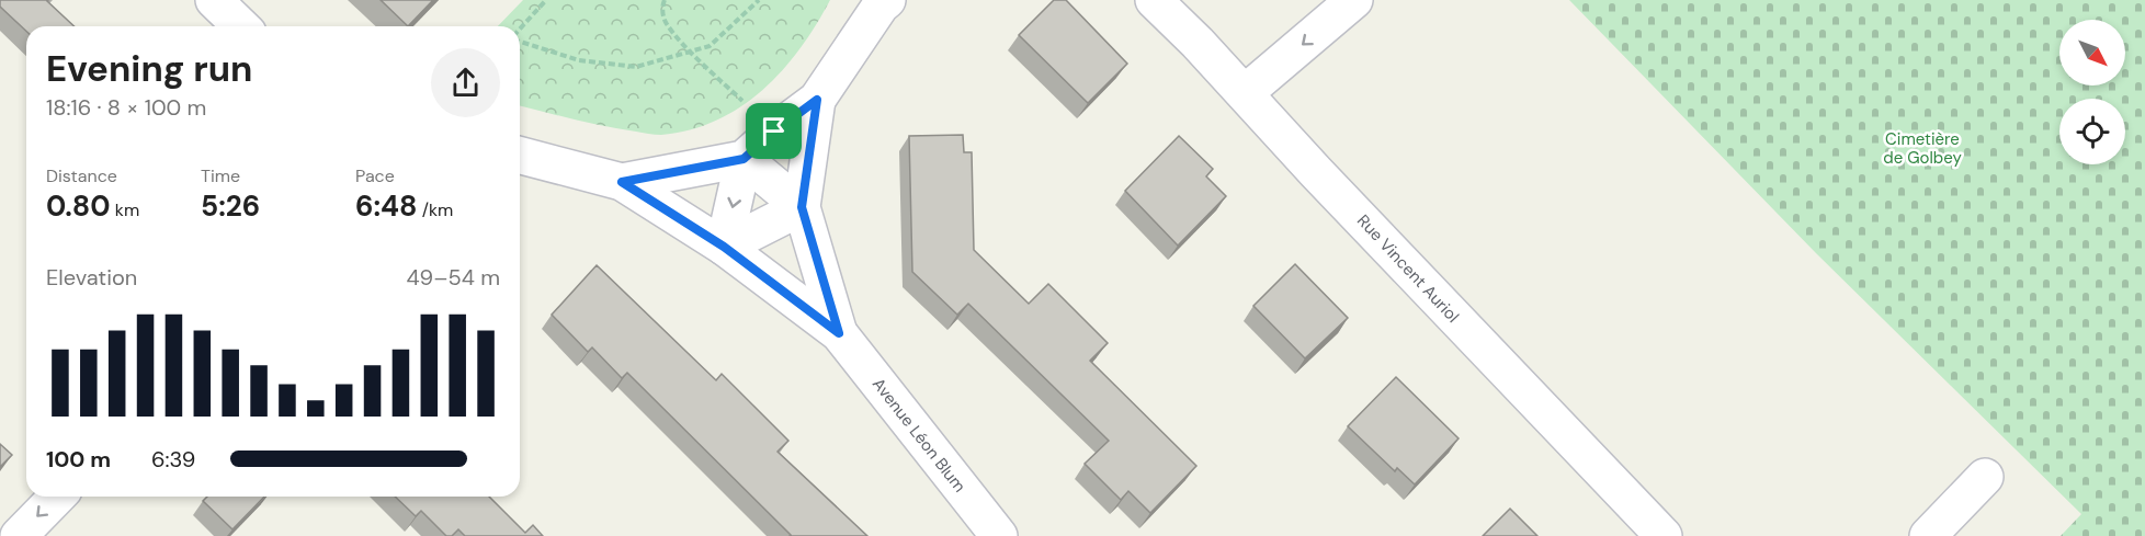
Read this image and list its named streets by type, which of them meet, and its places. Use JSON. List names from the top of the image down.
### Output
{
  "streets": {
    "street": ["Rue Vincent Auriol", "Avenue Léon Blum"]
  },
  "parks": ["Cimetière de Golbey"],
  "north": "bottom right",
  "page": {
    "heading": ["Evening run", "18:16 · 8 × 100 m"],
    "stats": [
      ["Distance", "0.80 km"],
      ["Time", "5:26"],
      ["Pace", "6:48 /km"]
    ],
    "chart": ["Elevation", "49–54 m"],
    "list": [
      {
        "name": "100 m",
        "note": "6:39"
      }
    ]
  }
}
